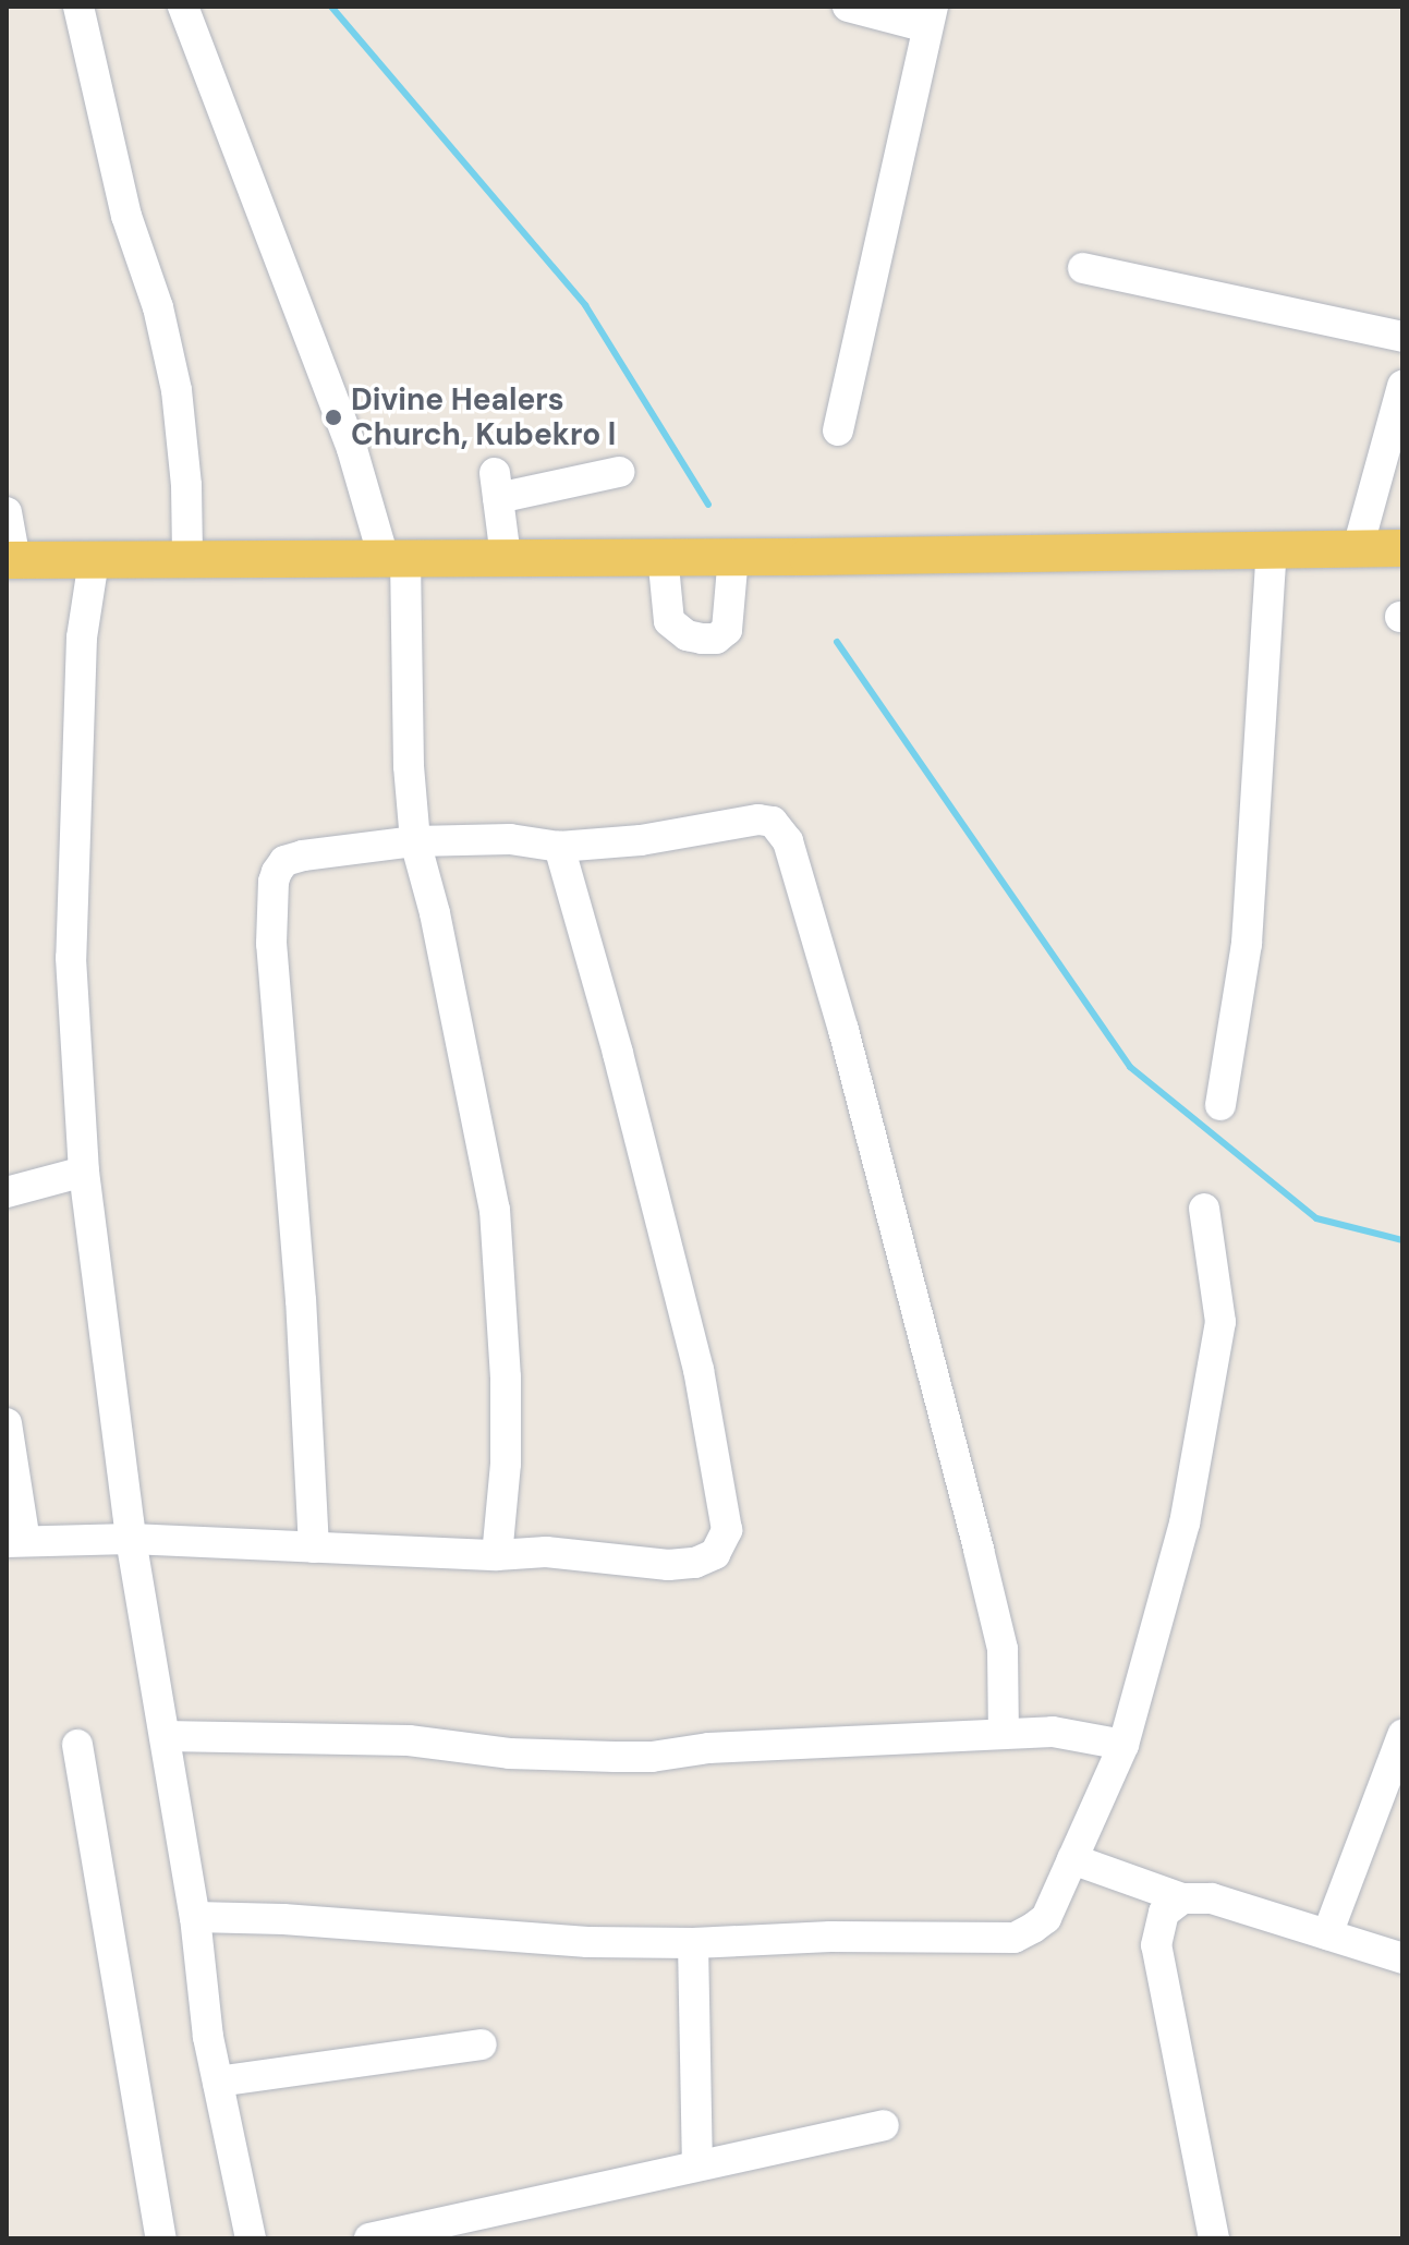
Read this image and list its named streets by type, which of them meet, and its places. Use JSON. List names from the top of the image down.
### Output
{
  "places": ["Divine Healers Church, Kubekro l"]
}
